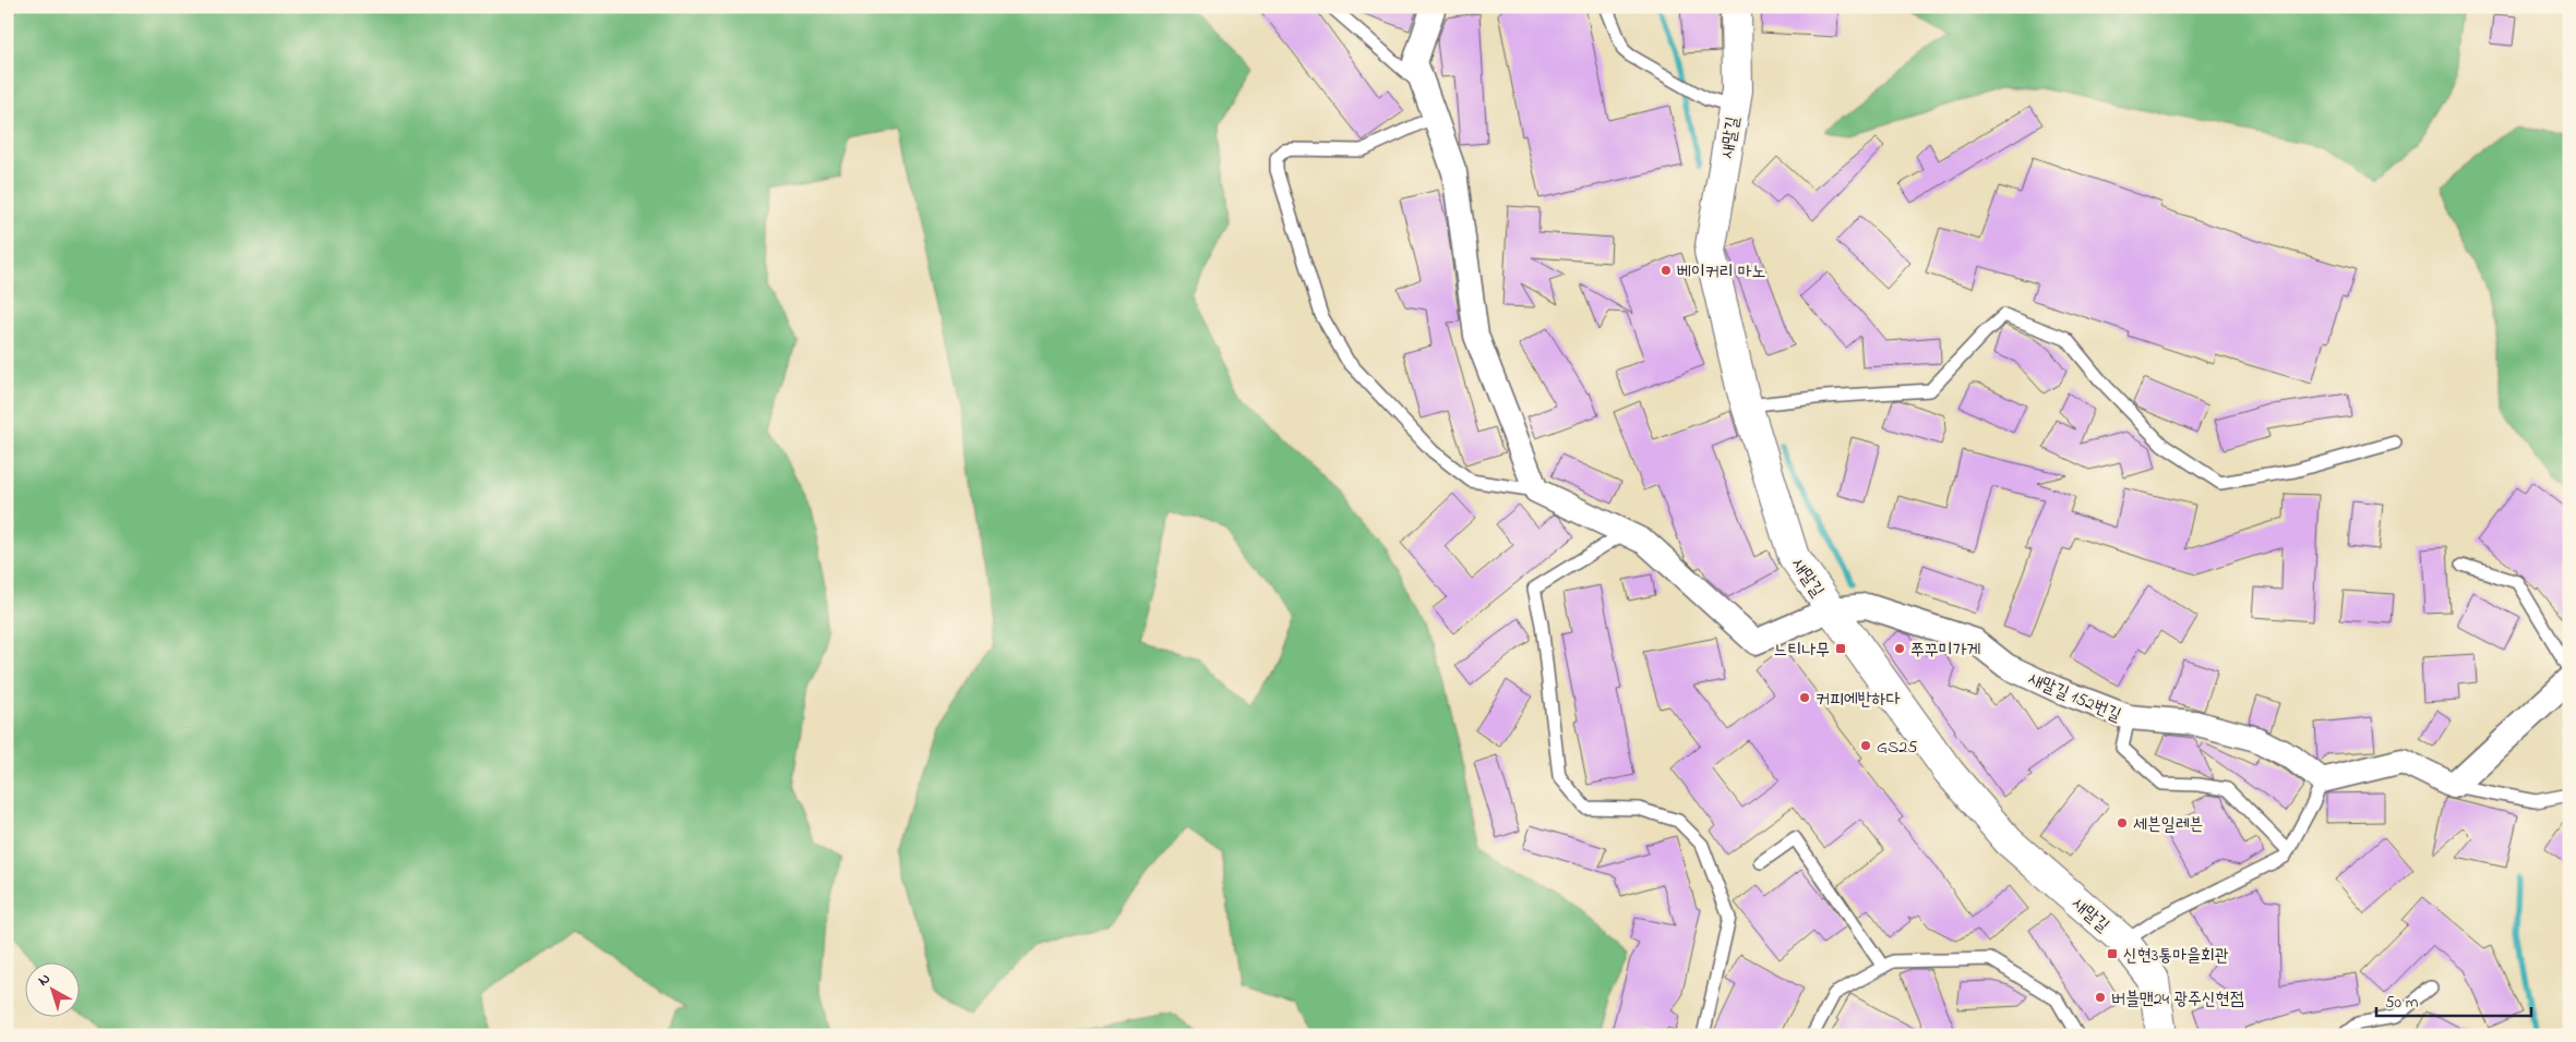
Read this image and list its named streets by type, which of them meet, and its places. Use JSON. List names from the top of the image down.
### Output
{
  "streets": {
    "street": ["새말길", "새말길 152번길"]
  },
  "crossings": [
    ["새말길", "새말길 152번길"]
  ],
  "places": {
    "other": [
      "베이커리 마노",
      "쭈꾸미가게",
      "커피에반하다",
      "GS25",
      "세븐일레븐",
      "버블맨24 광주신현점"
    ],
    "transit": ["느티나무", "신현3통마을회관"]
  },
  "scale_bar": "50 m",
  "north": "top left"
}
